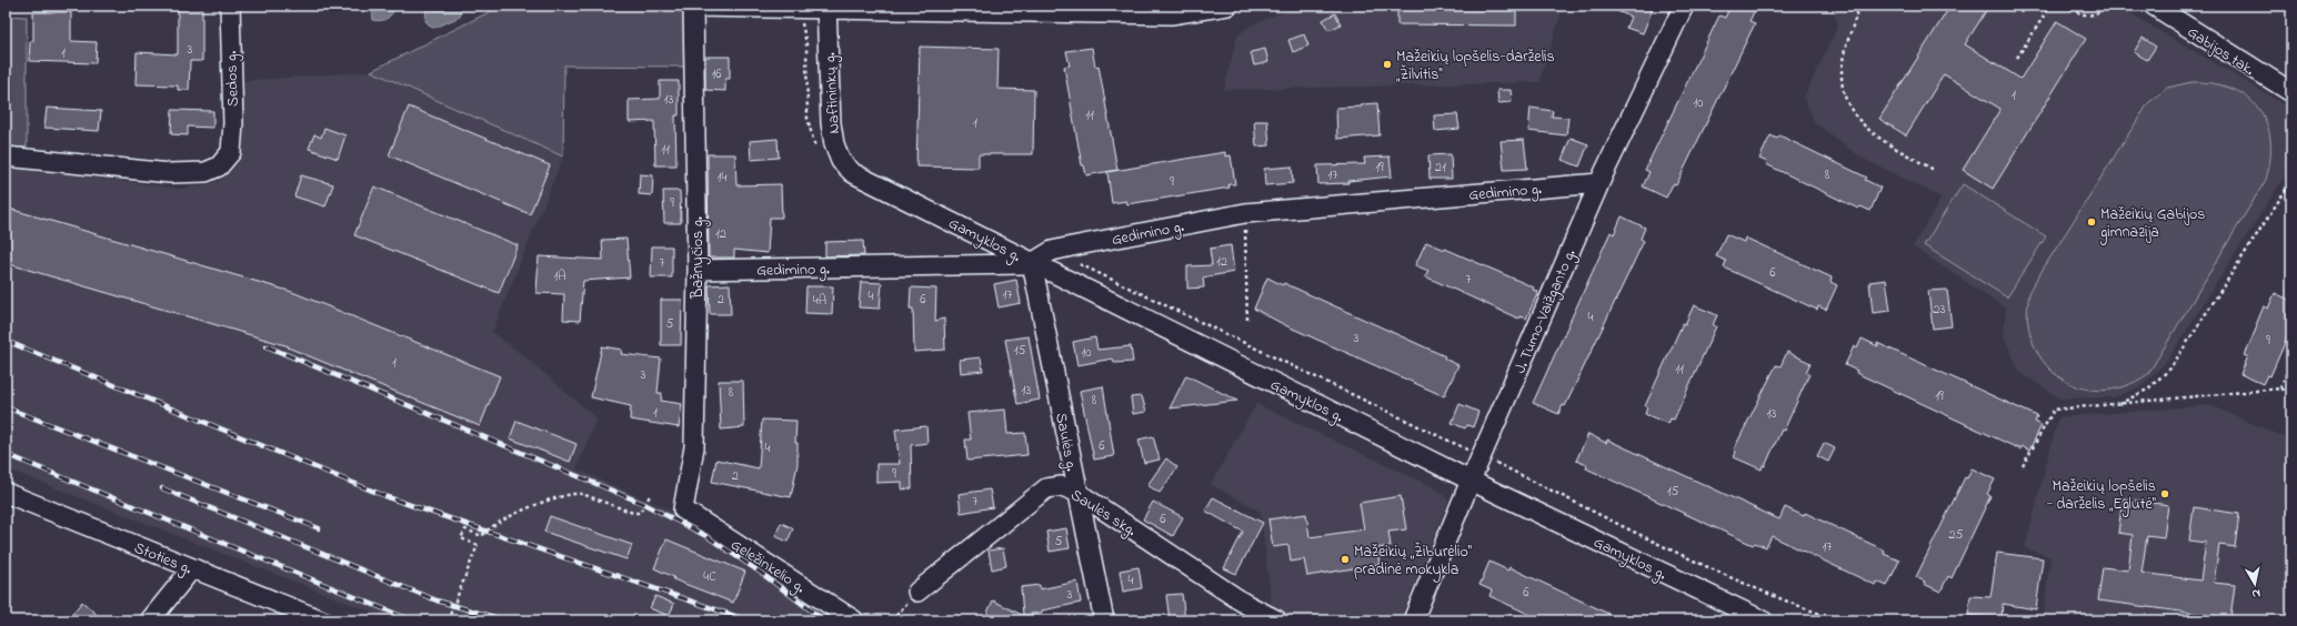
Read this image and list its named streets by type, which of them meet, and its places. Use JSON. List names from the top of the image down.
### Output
{
  "streets": {
    "street": [
      "Gabijos tak.",
      "Sedos g.",
      "Naftininkų g.",
      "Gedimino g.",
      "Gamyklos g.",
      "Bažnyčios g.",
      "J. Tumo-Vaižganto g.",
      "Saulės g.",
      "Saulės skg.",
      "Stoties g.",
      "Geležinkelio g."
    ]
  },
  "crossings": [
    ["Naftininkų g.", "Gamyklos g."],
    ["Gedimino g.", "Gamyklos g."],
    ["Gedimino g.", "Bažnyčios g."],
    ["Gedimino g.", "J. Tumo-Vaižganto g."],
    ["Gedimino g.", "Saulės g."],
    ["Gamyklos g.", "J. Tumo-Vaižganto g."],
    ["Gamyklos g.", "Saulės g."],
    ["Bažnyčios g.", "Geležinkelio g."],
    ["Saulės g.", "Saulės skg."]
  ],
  "places": [
    "Mažeikių lopšelis-darželis „Žilvitis“",
    "Mažeikių Gabijos gimnazija",
    "Mažeikių lopšelis - darželis „Eglutė“",
    "Mažeikių „Žiburėlio“ pradinė mokykla"
  ],
  "house_numbers": [
    "3",
    "1",
    "16",
    "1",
    "13",
    "10",
    "11",
    "1",
    "11",
    "19",
    "21",
    "17",
    "8",
    "14",
    "9",
    "9",
    "12",
    "12",
    "7",
    "6",
    "1A",
    "7",
    "17",
    "4",
    "2",
    "6",
    "4A",
    "23",
    "4",
    "5",
    "3",
    "9",
    "15",
    "10",
    "1",
    "11",
    "3",
    "13",
    "8",
    "19",
    "8",
    "1",
    "13",
    "6",
    "4",
    "9",
    "2",
    "15",
    "7",
    "6",
    "25",
    "5",
    "17",
    "4C",
    "4",
    "6",
    "3"
  ],
  "north": "bottom"
}
